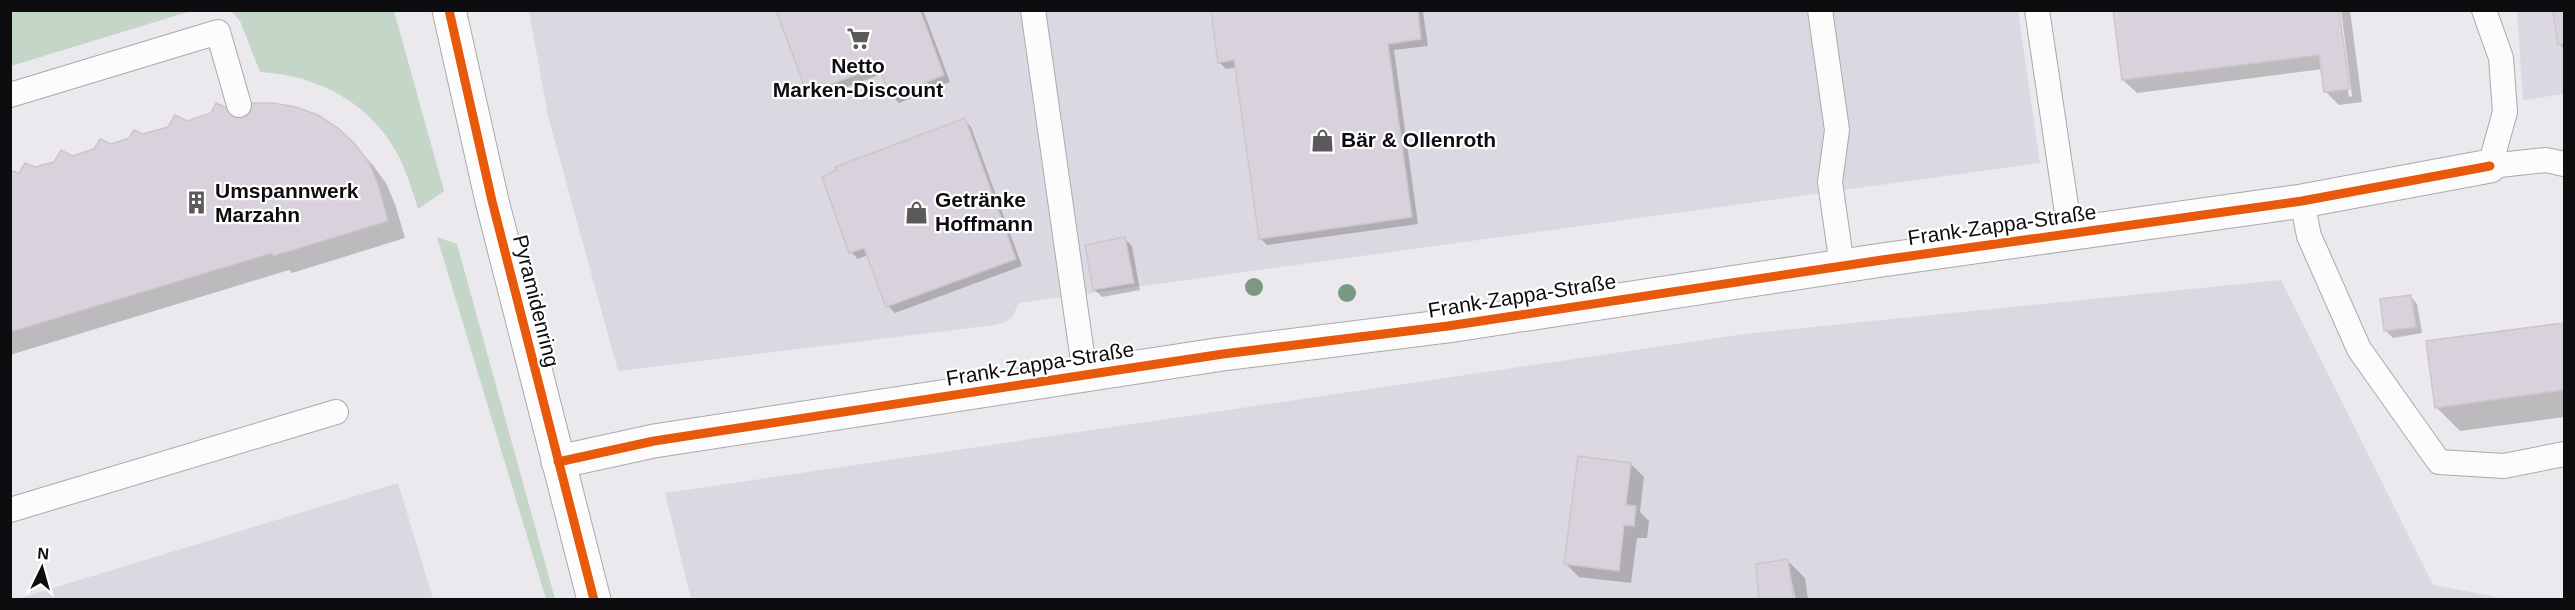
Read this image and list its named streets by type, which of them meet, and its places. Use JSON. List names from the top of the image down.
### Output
{
  "streets": {
    "street": ["Frank-Zappa-Straße", "Pyramidenring"]
  },
  "crossings": [
    ["Frank-Zappa-Straße", "Pyramidenring"]
  ],
  "places": {
    "supermarket": ["Netto Marken-Discount"],
    "shop": ["Bär & Ollenroth", "Getränke Hoffmann"],
    "building": ["Umspannwerk Marzahn"]
  },
  "north": "top"
}
